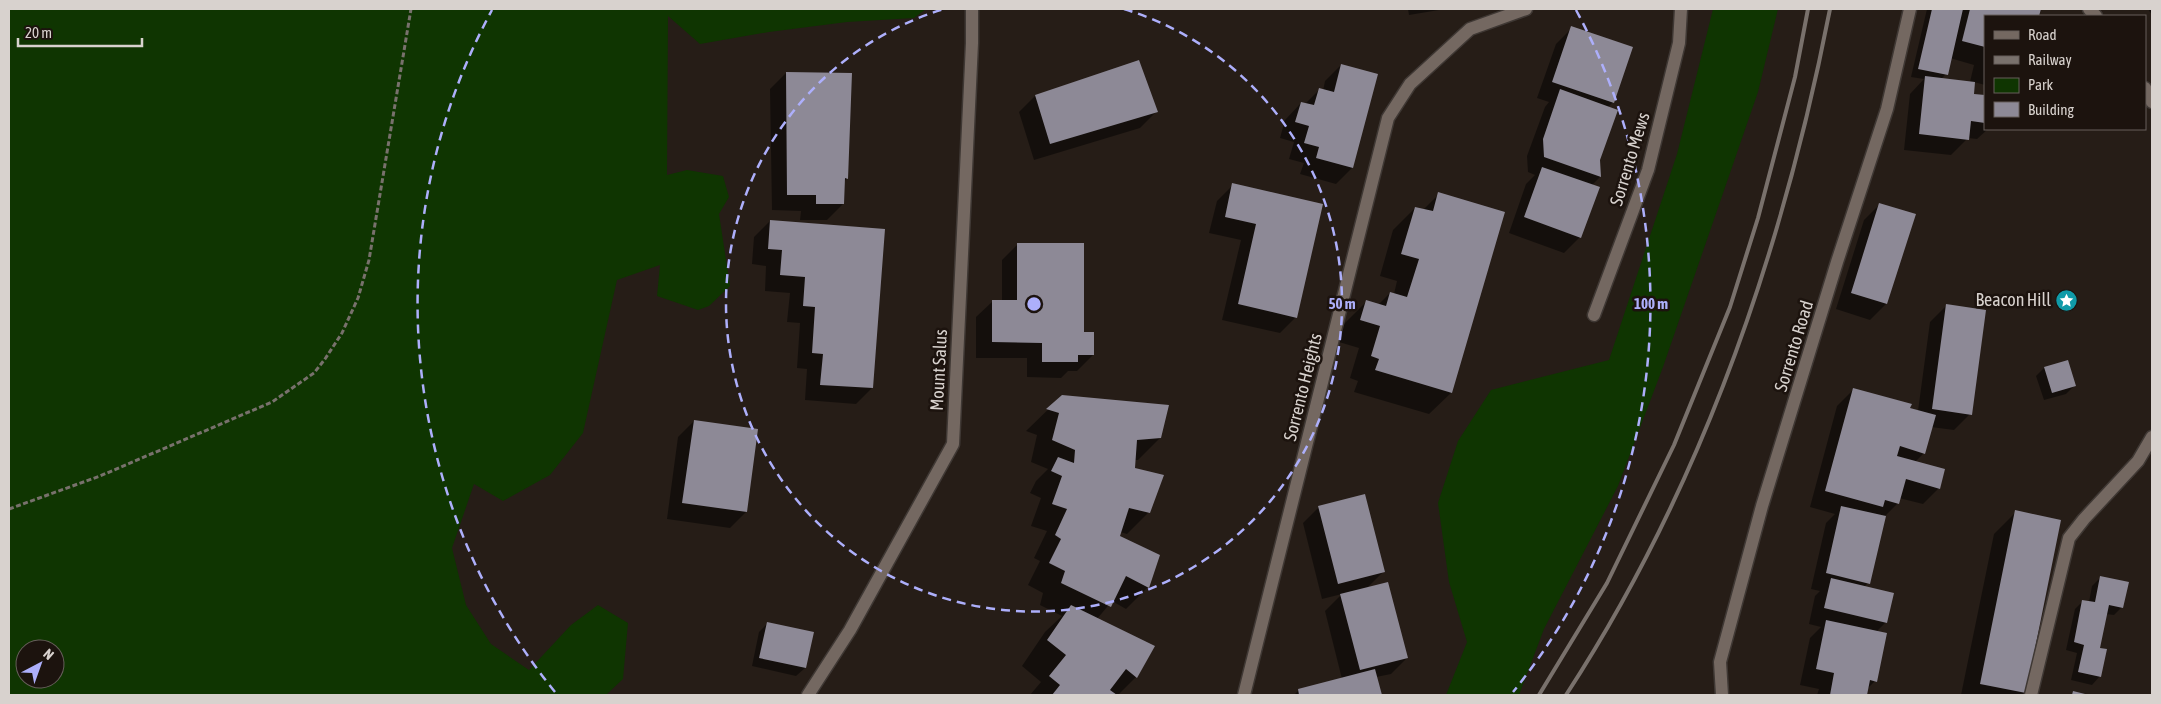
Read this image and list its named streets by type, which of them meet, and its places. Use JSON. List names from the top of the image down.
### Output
{
  "streets": {
    "street": [
      "Sorrento Mews",
      "Sorrento Road",
      "Mount Salus",
      "Sorrento Heights"
    ]
  },
  "places": {
    "place": ["Beacon Hill"]
  },
  "legend": [
    "Road",
    "Railway",
    "Park",
    "Building"
  ],
  "scale_bar": "20 m",
  "north": "top right",
  "rings": ["50 m", "100 m"]
}
